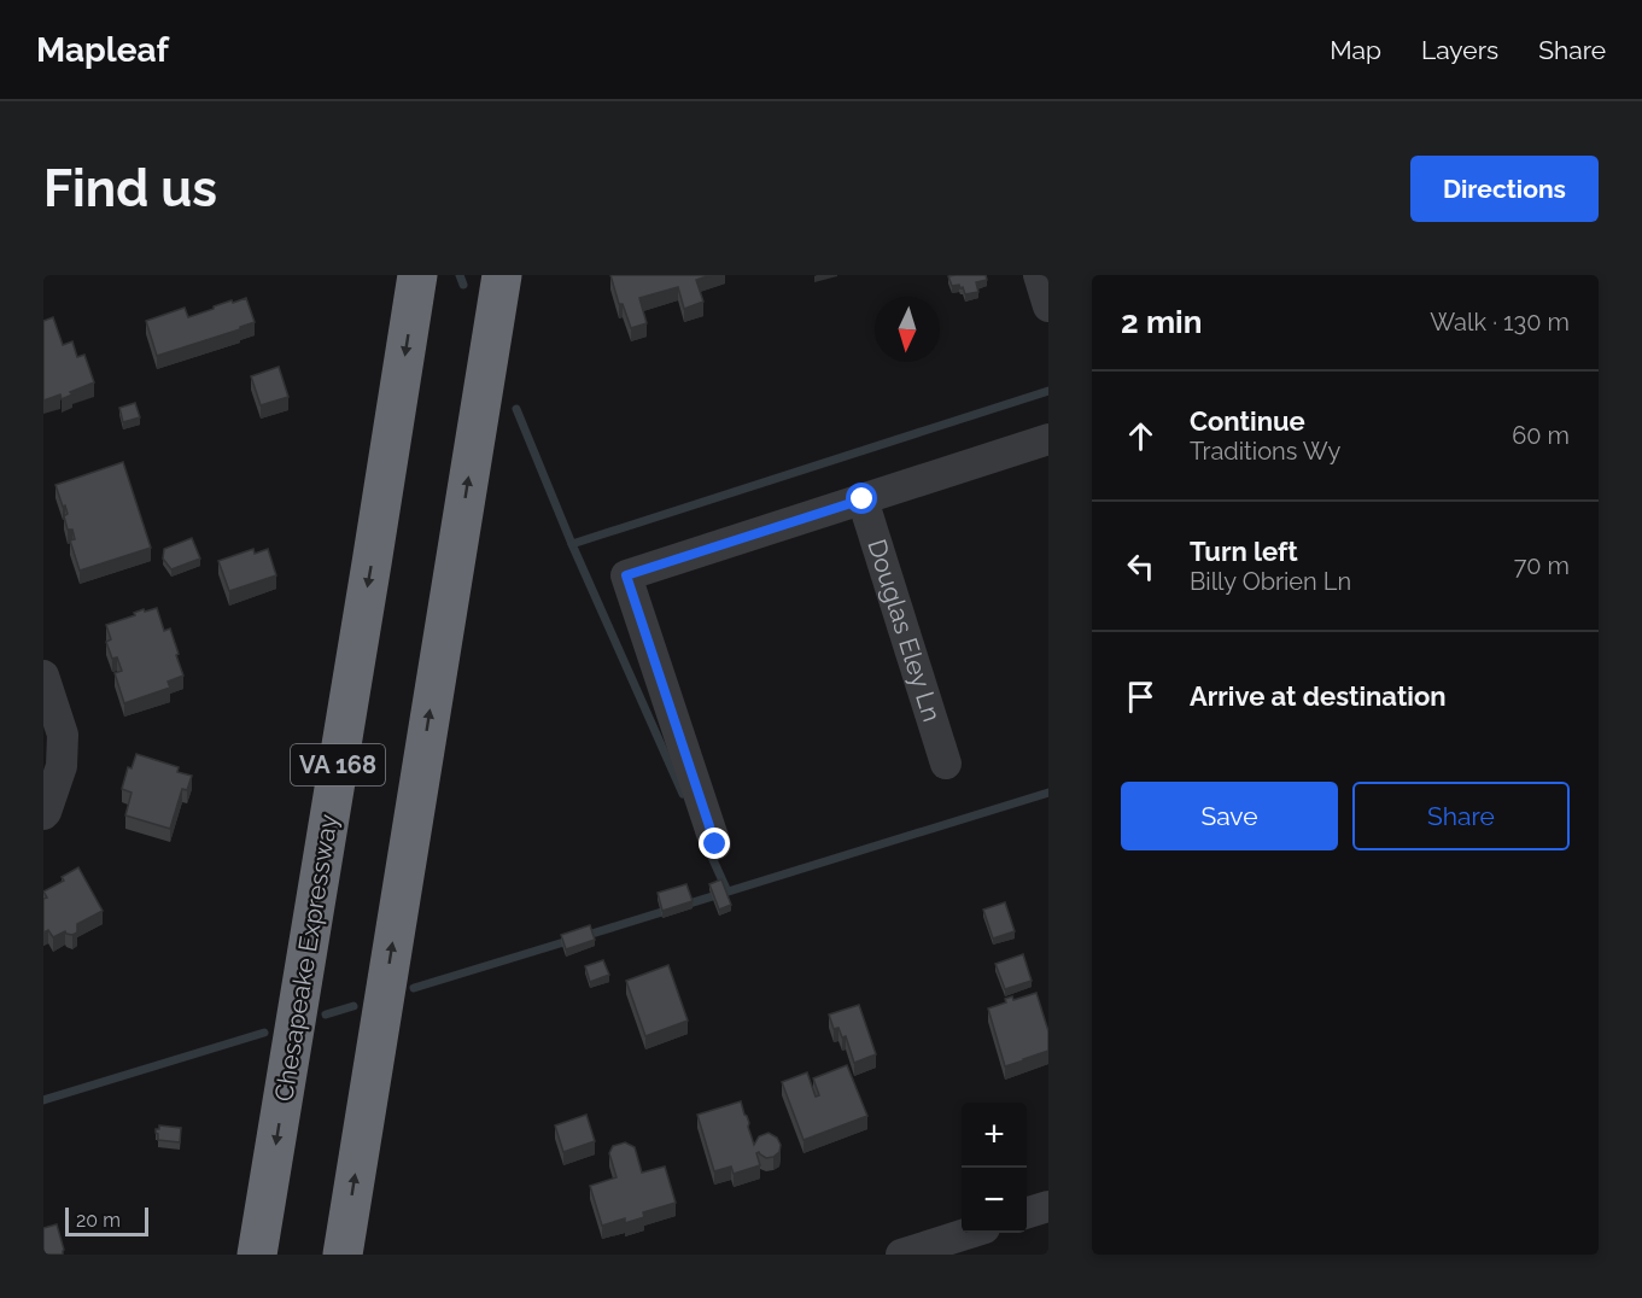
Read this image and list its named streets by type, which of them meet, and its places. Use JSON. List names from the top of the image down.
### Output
{
  "streets": {
    "highway": ["VA 168", "Chesapeake Expressway"],
    "street": ["Douglas Eley Ln"]
  },
  "scale_bar": "20 m",
  "north": "bottom",
  "page": {
    "header": "Mapleaf",
    "nav": ["Map", "Layers", "Share"],
    "buttons": [
      "Directions",
      ["Save", "Share"]
    ],
    "title": "Find us",
    "heading": ["2 min", "Walk · 130 m"],
    "list": [
      ["Continue", "Traditions Wy", "60 m"],
      ["Turn left", "Billy Obrien Ln", "70 m"],
      "Arrive at destination"
    ],
    "map_buttons": ["+", "−"],
    "scale": "20 m"
  }
}
